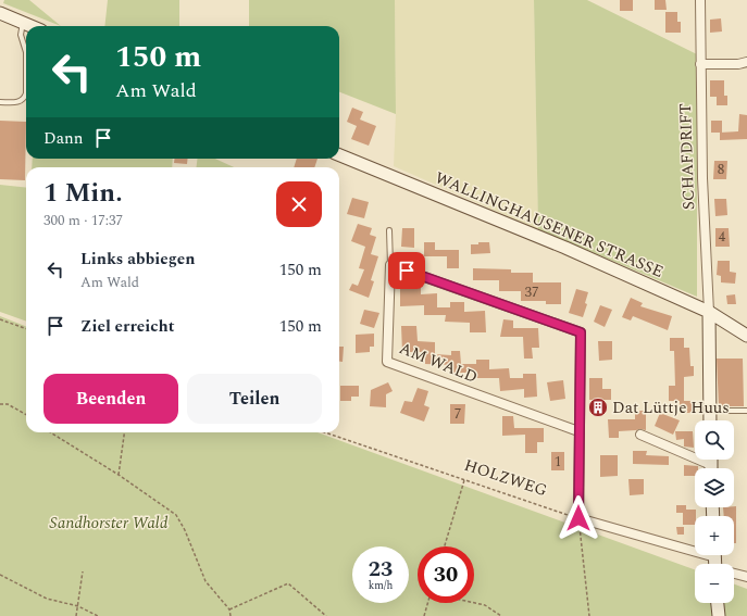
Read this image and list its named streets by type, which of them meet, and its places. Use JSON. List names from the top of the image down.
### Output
{
  "streets": {
    "street": ["SCHAFDRIFT", "WALLINGHAUSENER STRASSE", "AM WALD"],
    "path": ["HOLZWEG"]
  },
  "crossings": [
    ["SCHAFDRIFT", "WALLINGHAUSENER STRASSE"]
  ],
  "parks": ["Sandhorster Wald"],
  "places": {
    "building": ["Dat Lüttje Huus"]
  },
  "house_numbers": [
    "8",
    "4",
    "37",
    "7",
    "1"
  ],
  "page": {
    "turn": ["150 m", "Am Wald"],
    "then": "Dann",
    "heading": ["1 Min.", "300 m · 17:37"],
    "list": [
      {
        "name": "Links abbiegen",
        "note": "Am Wald",
        "value": "150 m"
      },
      {
        "name": "Ziel erreicht",
        "value": "150 m"
      }
    ],
    "buttons": ["Beenden", "Teilen"],
    "map_buttons": ["+", "−"],
    "speed": "23 km/h",
    "limit": "30"
  }
}
